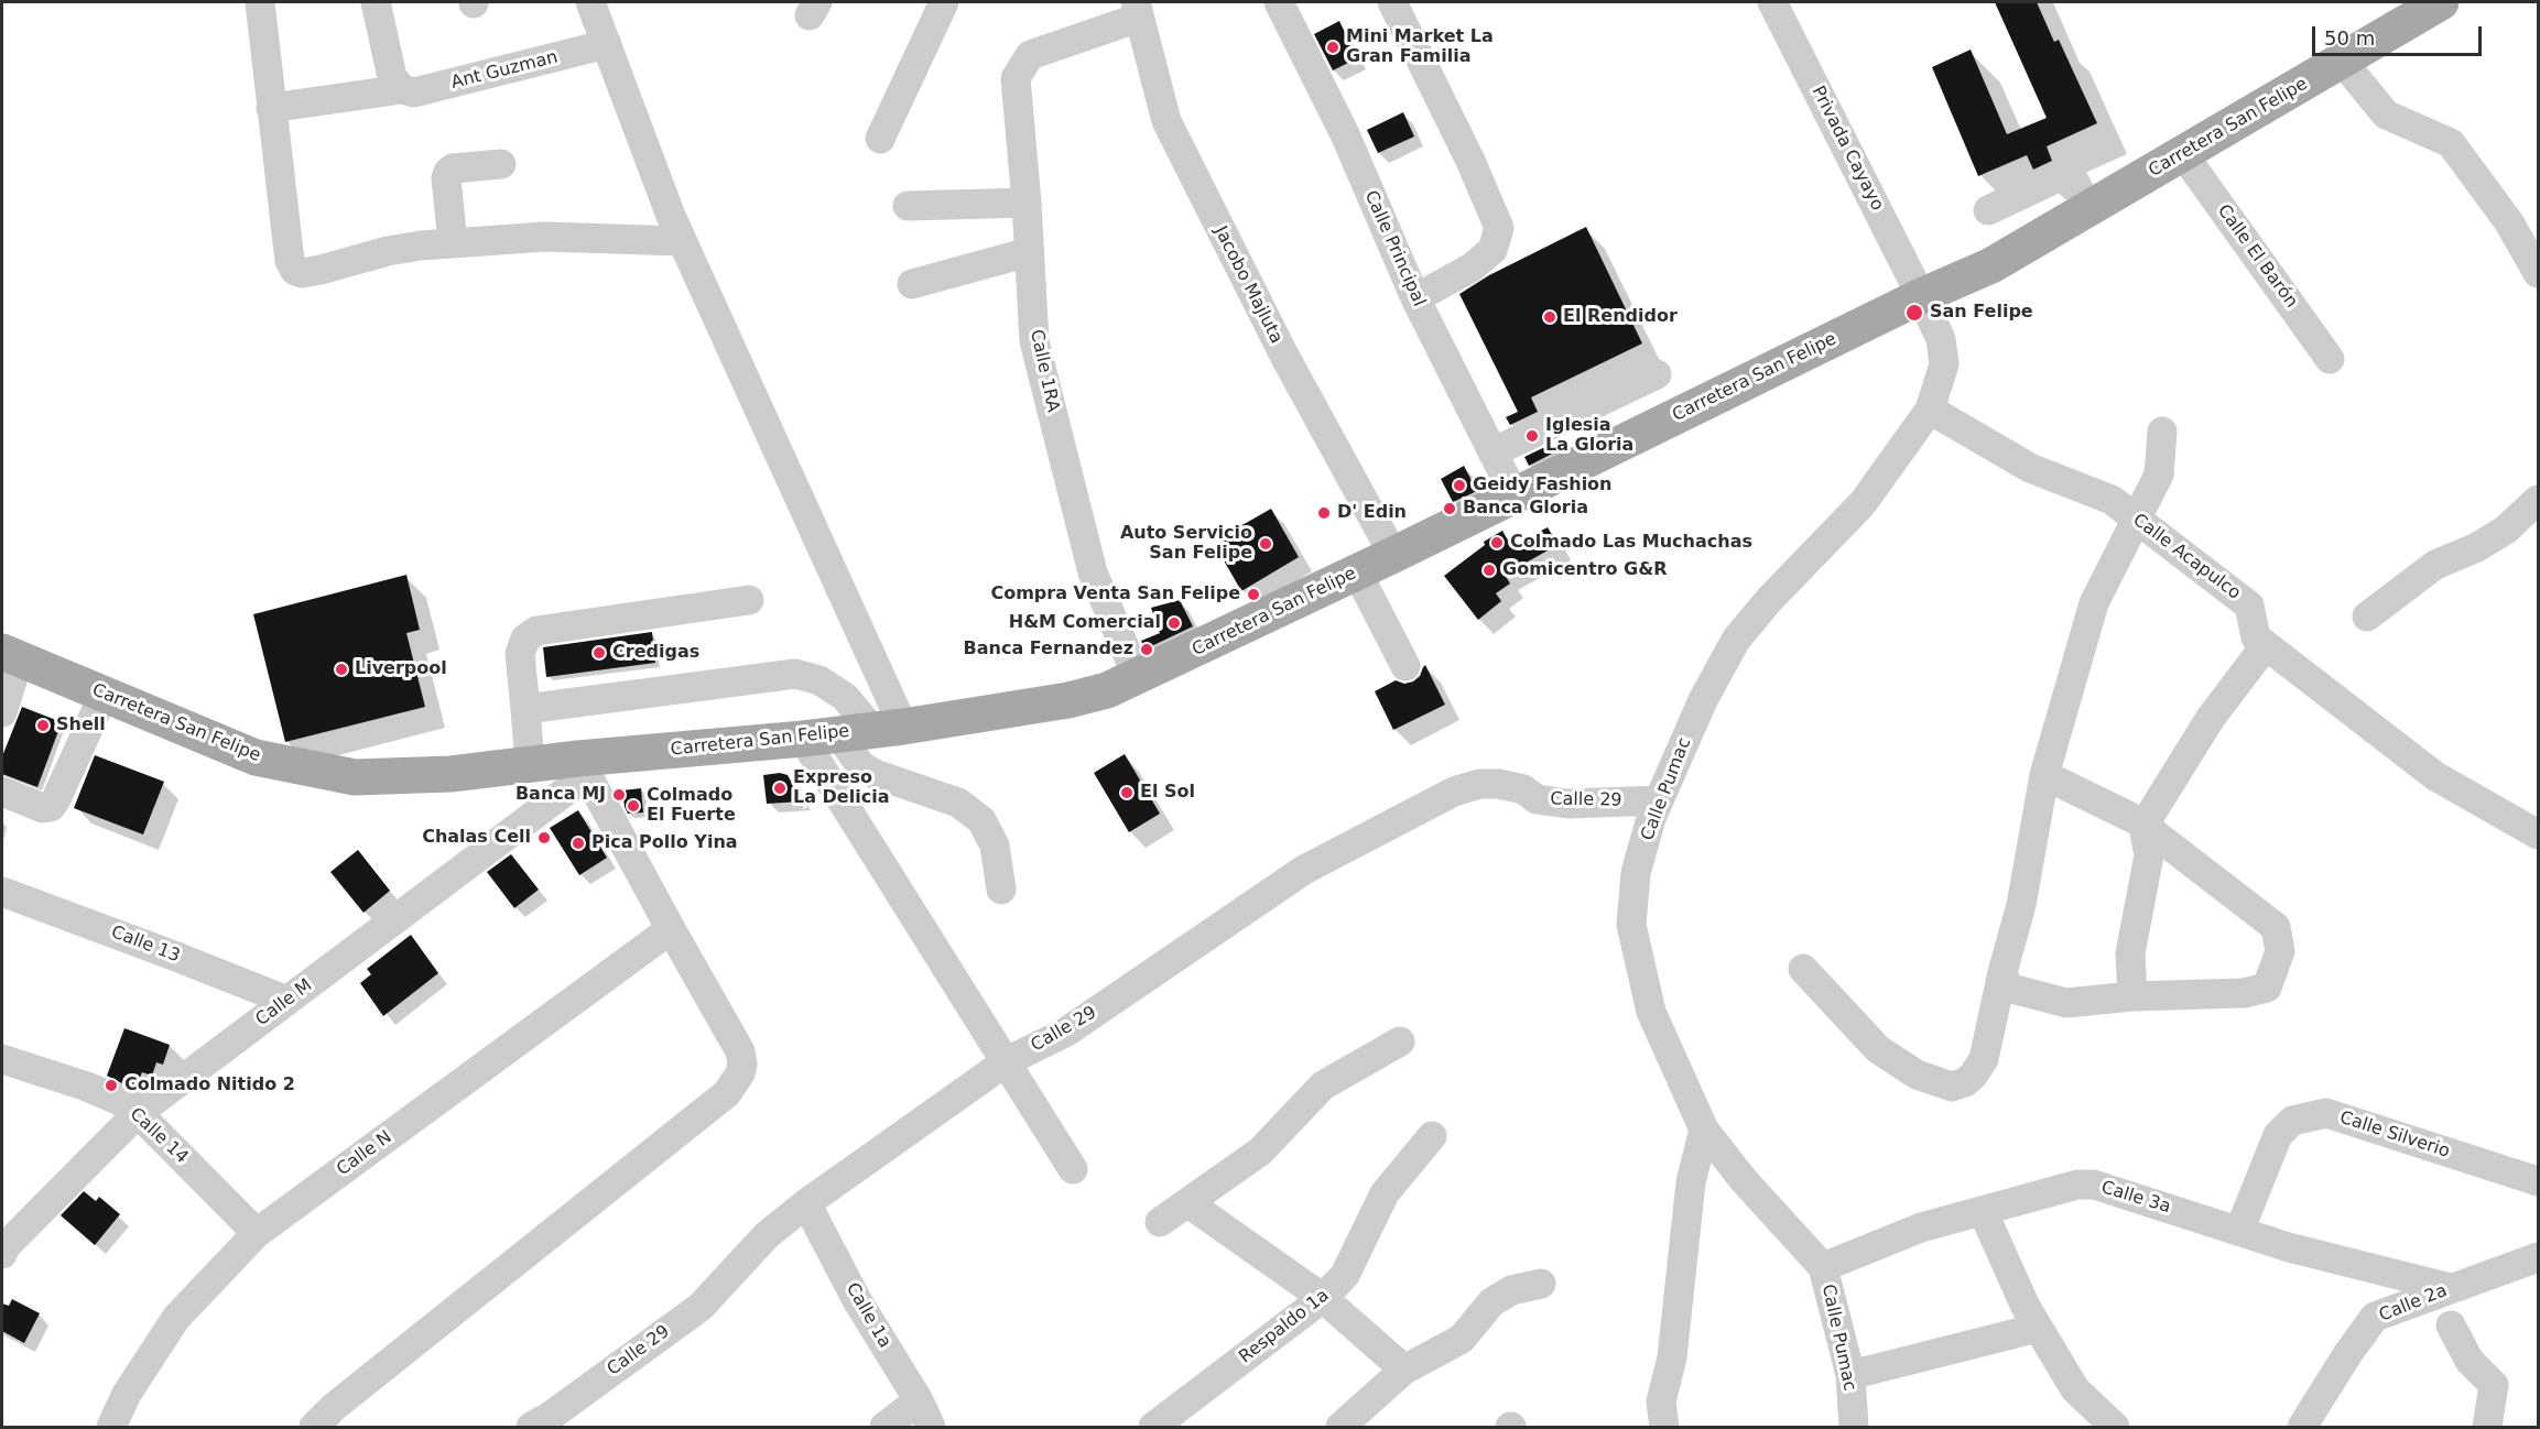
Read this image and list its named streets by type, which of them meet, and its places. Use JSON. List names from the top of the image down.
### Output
{
  "streets": {
    "main road": ["Carretera San Felipe"],
    "street": [
      "Ant Guzman",
      "Privada Cayayo",
      "Calle Principal",
      "Calle El Barón",
      "Jacobo Majluta",
      "Calle 1RA",
      "Calle Acapulco",
      "Calle Pumac",
      "Calle 29",
      "Calle 13",
      "Calle M",
      "Calle Silverio",
      "Calle 14",
      "Calle N",
      "Calle 3a",
      "Calle 2a",
      "Calle 1a",
      "Respaldo 1a"
    ]
  },
  "crossings": [
    ["Carretera San Felipe", "Privada Cayayo"],
    ["Carretera San Felipe", "Calle Principal"],
    ["Carretera San Felipe", "Calle El Barón"],
    ["Carretera San Felipe", "Jacobo Majluta"],
    ["Carretera San Felipe", "Calle 1RA"],
    ["Carretera San Felipe", "Calle Pumac"],
    ["Carretera San Felipe", "Calle M"],
    ["Privada Cayayo", "Calle Pumac"],
    ["Jacobo Majluta", "Calle 1RA"],
    ["Calle Acapulco", "Calle Pumac"],
    ["Calle Pumac", "Calle 29"],
    ["Calle Pumac", "Calle 3a"],
    ["Calle 29", "Calle 1a"],
    ["Calle 13", "Calle M"],
    ["Calle M", "Calle 14"],
    ["Calle Silverio", "Calle 3a"],
    ["Calle 14", "Calle N"],
    ["Calle 3a", "Calle 2a"]
  ],
  "places": [
    "Mini Market La Gran Familia",
    "San Felipe",
    "El Rendidor",
    "Iglesia La Gloria",
    "Geidy Fashion",
    "Banca Gloria",
    "D' Edin",
    "Colmado Las Muchachas",
    "Auto Servicio San Felipe",
    "Gomicentro G&R",
    "Compra Venta San Felipe",
    "H&M Comercial",
    "Banca Fernandez",
    "Credigas",
    "Liverpool",
    "Shell",
    "Expreso La Delicia",
    "El Sol",
    "Banca MJ",
    "Colmado El Fuerte",
    "Chalas Cell",
    "Pica Pollo Yina",
    "Colmado Nitido 2"
  ],
  "scale_bar": "50 m"
}
